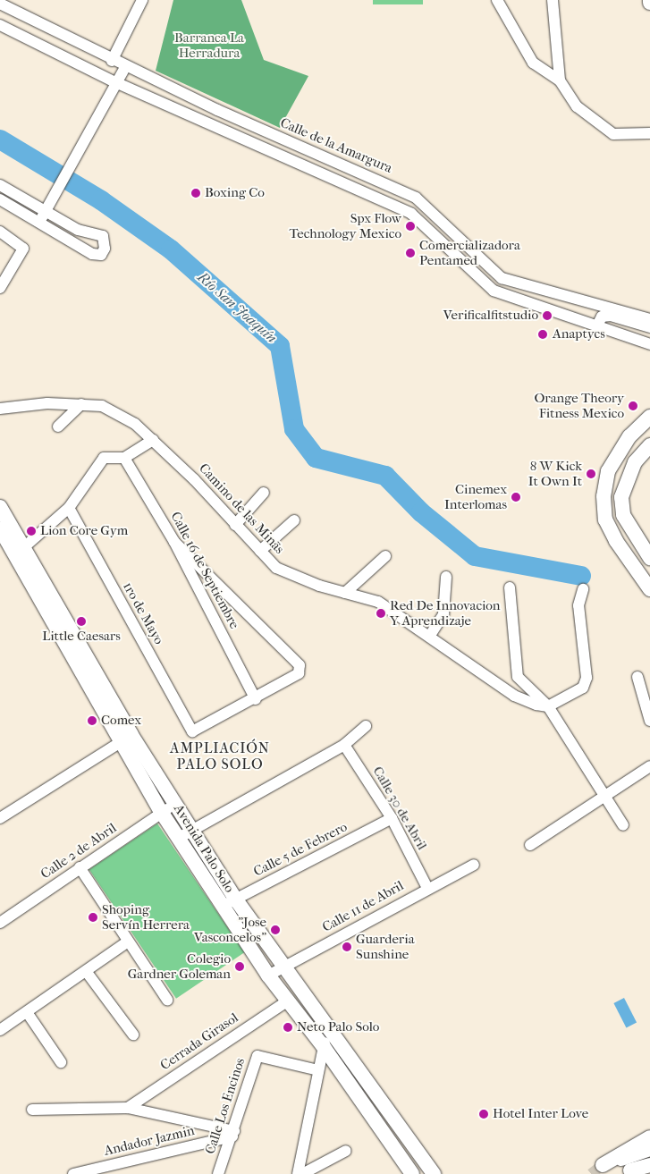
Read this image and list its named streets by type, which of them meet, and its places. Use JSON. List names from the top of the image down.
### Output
{
  "streets": {
    "main road": ["Avenida Palo Solo"],
    "street": [
      "Calle de la Amargura",
      "Camino de las Minãs",
      "Calle 16 de Septiembre",
      "1ro de Mayo",
      "Calle 30 de Abril",
      "Calle 5 de Febrero",
      "Calle 2 de Abril",
      "Calle 11 de Abril",
      "Cerrada Girasol",
      "Calle Los Encinos",
      "Andador Jazmin"
    ]
  },
  "crossings": [
    ["Calle 16 de Septiembre", "1ro de Mayo"],
    ["Calle 30 de Abril", "Calle 5 de Febrero"],
    ["Calle 30 de Abril", "Calle 11 de Abril"],
    ["Avenida Palo Solo", "Calle 5 de Febrero"],
    ["Avenida Palo Solo", "Calle 2 de Abril"],
    ["Avenida Palo Solo", "Calle 11 de Abril"],
    ["Avenida Palo Solo", "Cerrada Girasol"],
    ["Calle Los Encinos", "Andador Jazmin"]
  ],
  "districts": ["AMPLIACIÓN PALO SOLO"],
  "water": ["Río San Joaquín"],
  "parks": ["Barranca La Herradura"],
  "places": [
    "Boxing Co",
    "Spx Flow Technology Mexico",
    "Comercializadora Pentamed",
    "Verificalfitstudio",
    "Anaptycs",
    "Orange Theory Fitness Mexico",
    "8 W Kick It Own It",
    "Cinemex Interlomas",
    "Lion Core Gym",
    "Red De Innovacion Y Aprendizaje",
    "Little Caesars",
    "Comex",
    "Shoping Servín Herrera",
    "\"Jose Vasconcelos\"",
    "Guarderia Sunshine",
    "Colegio Gardner Goleman",
    "Neto Palo Solo",
    "Hotel Inter Love"
  ]
}
